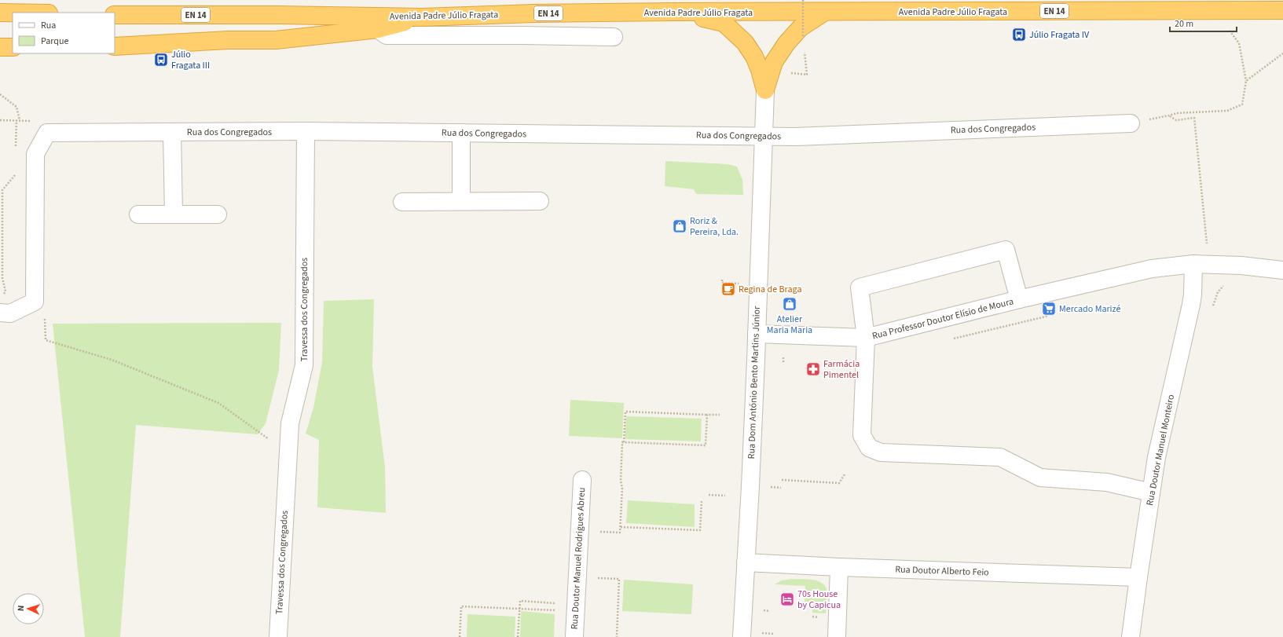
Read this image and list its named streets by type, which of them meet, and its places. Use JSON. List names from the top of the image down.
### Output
{
  "streets": {
    "highway": ["EN 14", "Avenida Padre Júlio Fragata"],
    "street": [
      "Rua dos Congregados",
      "Travessa dos Congregados",
      "Rua Professor Doutor Elísio de Moura",
      "Rua Dom António Bento Martins Júnior",
      "Rua Doutor Manuel Monteiro",
      "Rua Doutor Manuel Rodrigues Abreu",
      "Rua Doutor Alberto Feio"
    ]
  },
  "crossings": [
    ["Rua dos Congregados", "Travessa dos Congregados"],
    ["Rua dos Congregados", "Rua Dom António Bento Martins Júnior"],
    ["Rua Professor Doutor Elísio de Moura", "Rua Dom António Bento Martins Júnior"],
    ["Rua Professor Doutor Elísio de Moura", "Rua Doutor Manuel Monteiro"],
    ["Rua Dom António Bento Martins Júnior", "Rua Doutor Alberto Feio"],
    ["Rua Doutor Manuel Monteiro", "Rua Doutor Alberto Feio"]
  ],
  "places": {
    "bus stop": ["Júlio Fragata IV", "Júlio Fragata III"],
    "shop": ["Roriz & Pereira, Lda.", "Atelier Maria Maria"],
    "cafe": ["Regina de Braga"],
    "supermarket": ["Mercado Marizé"],
    "pharmacy": ["Farmácia Pimentel"],
    "hotel": ["70s House by Capicua"]
  },
  "legend": ["Rua", "Parque"],
  "scale_bar": "20 m",
  "north": "left"
}
